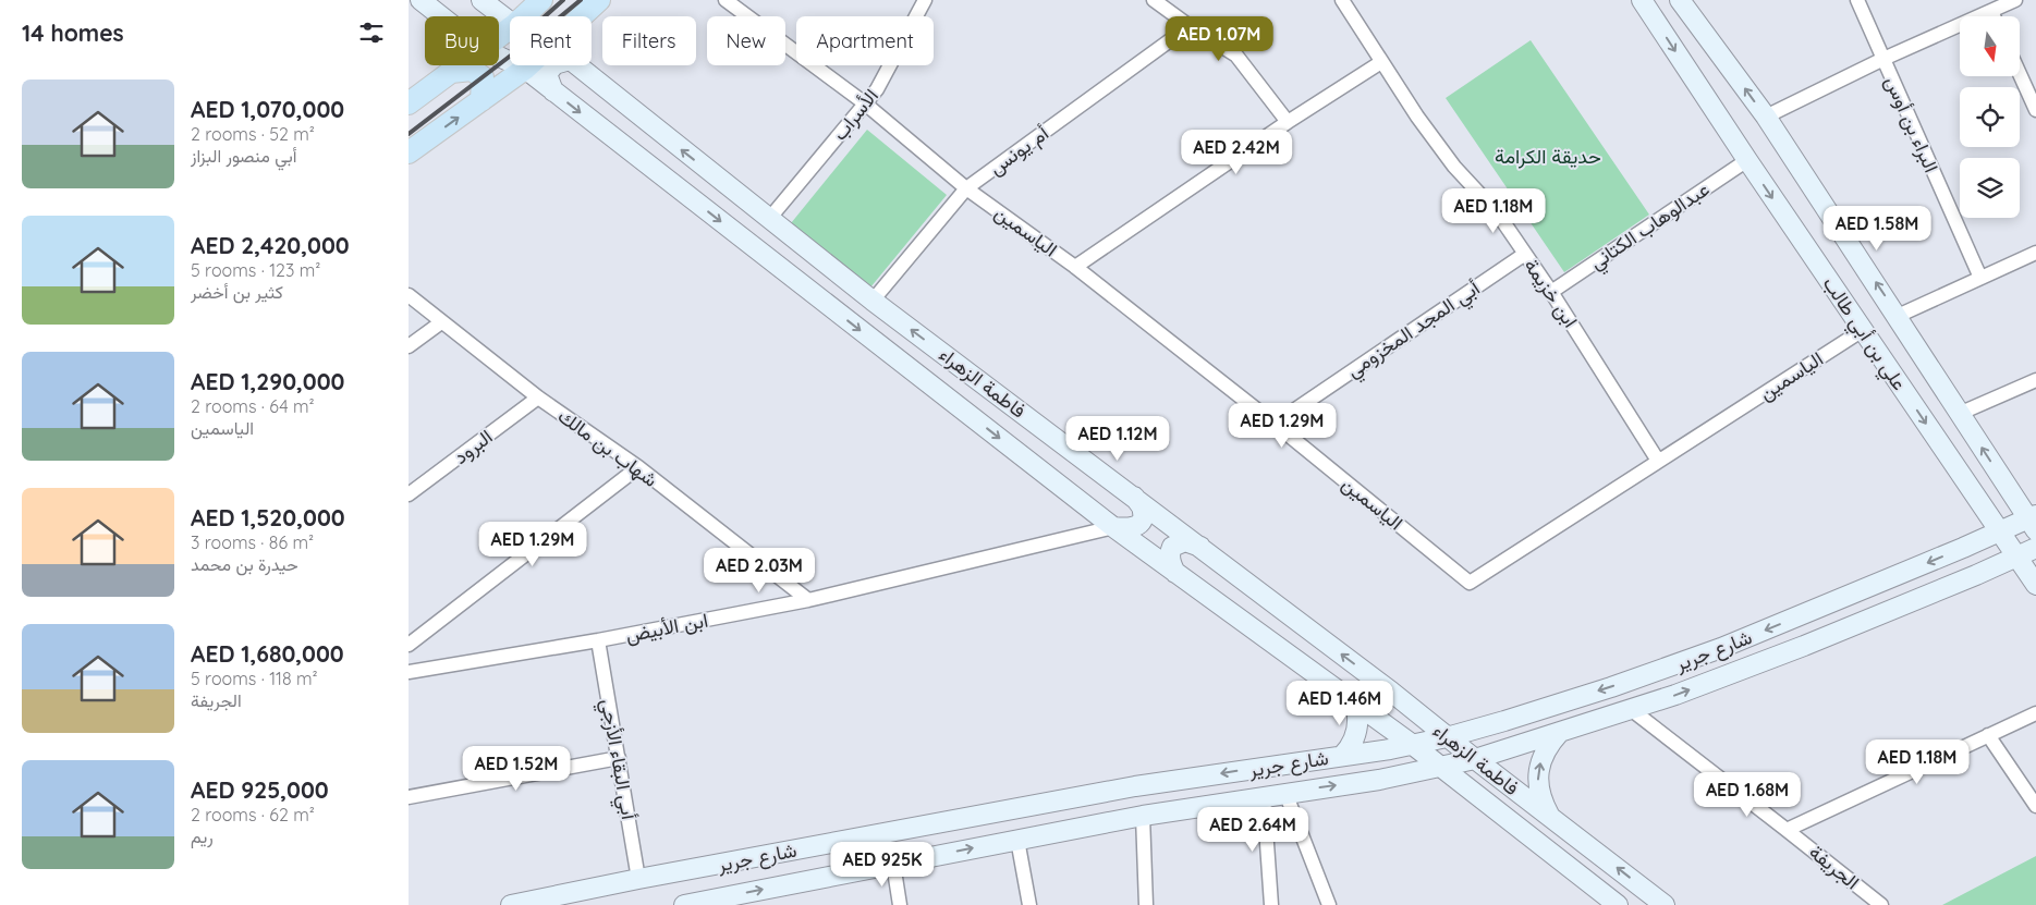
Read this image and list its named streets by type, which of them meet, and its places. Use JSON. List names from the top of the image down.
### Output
{
  "streets": {
    "main road": ["علي بن أبي طالب", "فاطمة الزهراء", "شارع جرير"],
    "street": [
      "الأسراب",
      "البراء بن أوس",
      "أم يونس",
      "عبدالوهاب الكتاني",
      "الياسمين",
      "ابن خزيمة",
      "أبي المجد المخزومي",
      "البرود",
      "شهاب بن مالك",
      "ابن الأبيض",
      "أبي البقاء الأزجي",
      "الجريفة"
    ]
  },
  "crossings": [
    ["الأسراب", "الياسمين"],
    ["الأسراب", "فاطمة الزهراء"],
    ["أم يونس", "الياسمين"],
    ["أم يونس", "فاطمة الزهراء"],
    ["عبدالوهاب الكتاني", "ابن خزيمة"],
    ["عبدالوهاب الكتاني", "علي بن أبي طالب"],
    ["الياسمين", "ابن خزيمة"],
    ["الياسمين", "أبي المجد المخزومي"],
    ["الياسمين", "علي بن أبي طالب"],
    ["ابن خزيمة", "أبي المجد المخزومي"],
    ["علي بن أبي طالب", "شارع جرير"],
    ["فاطمة الزهراء", "شارع جرير"],
    ["البرود", "شهاب بن مالك"],
    ["شهاب بن مالك", "ابن الأبيض"],
    ["ابن الأبيض", "أبي البقاء الأزجي"],
    ["شارع جرير", "أبي البقاء الأزجي"],
    ["شارع جرير", "الجريفة"]
  ],
  "parks": ["حديقة الكرامة"],
  "north": "bottom",
  "page": {
    "heading": "14 homes",
    "price": [
      "AED 1.07M",
      "AED 2.42M",
      "AED 1.18M",
      "AED 1.58M",
      "AED 1.29M",
      "AED 1.12M",
      "AED 1.29M",
      "AED 2.03M",
      "AED 1.46M",
      "AED 1.18M",
      "AED 1.52M",
      "AED 1.68M",
      "AED 2.64M",
      "AED 925K"
    ],
    "chip": [
      "Buy",
      "Rent",
      "Filters",
      "New",
      "Apartment"
    ],
    "list": [
      {
        "name": "AED 1,070,000",
        "note": "2 rooms · 52 m² · أبي منصور البزاز"
      },
      {
        "name": "AED 2,420,000",
        "note": "5 rooms · 123 m² · كثير بن أخضر"
      },
      {
        "name": "AED 1,290,000",
        "note": "2 rooms · 64 m² · الياسمين"
      },
      {
        "name": "AED 1,520,000",
        "note": "3 rooms · 86 m² · حيدرة بن محمد"
      },
      {
        "name": "AED 1,680,000",
        "note": "5 rooms · 118 m² · الجريفة"
      },
      {
        "name": "AED 925,000",
        "note": "2 rooms · 62 m² · ريم"
      }
    ]
  }
}
